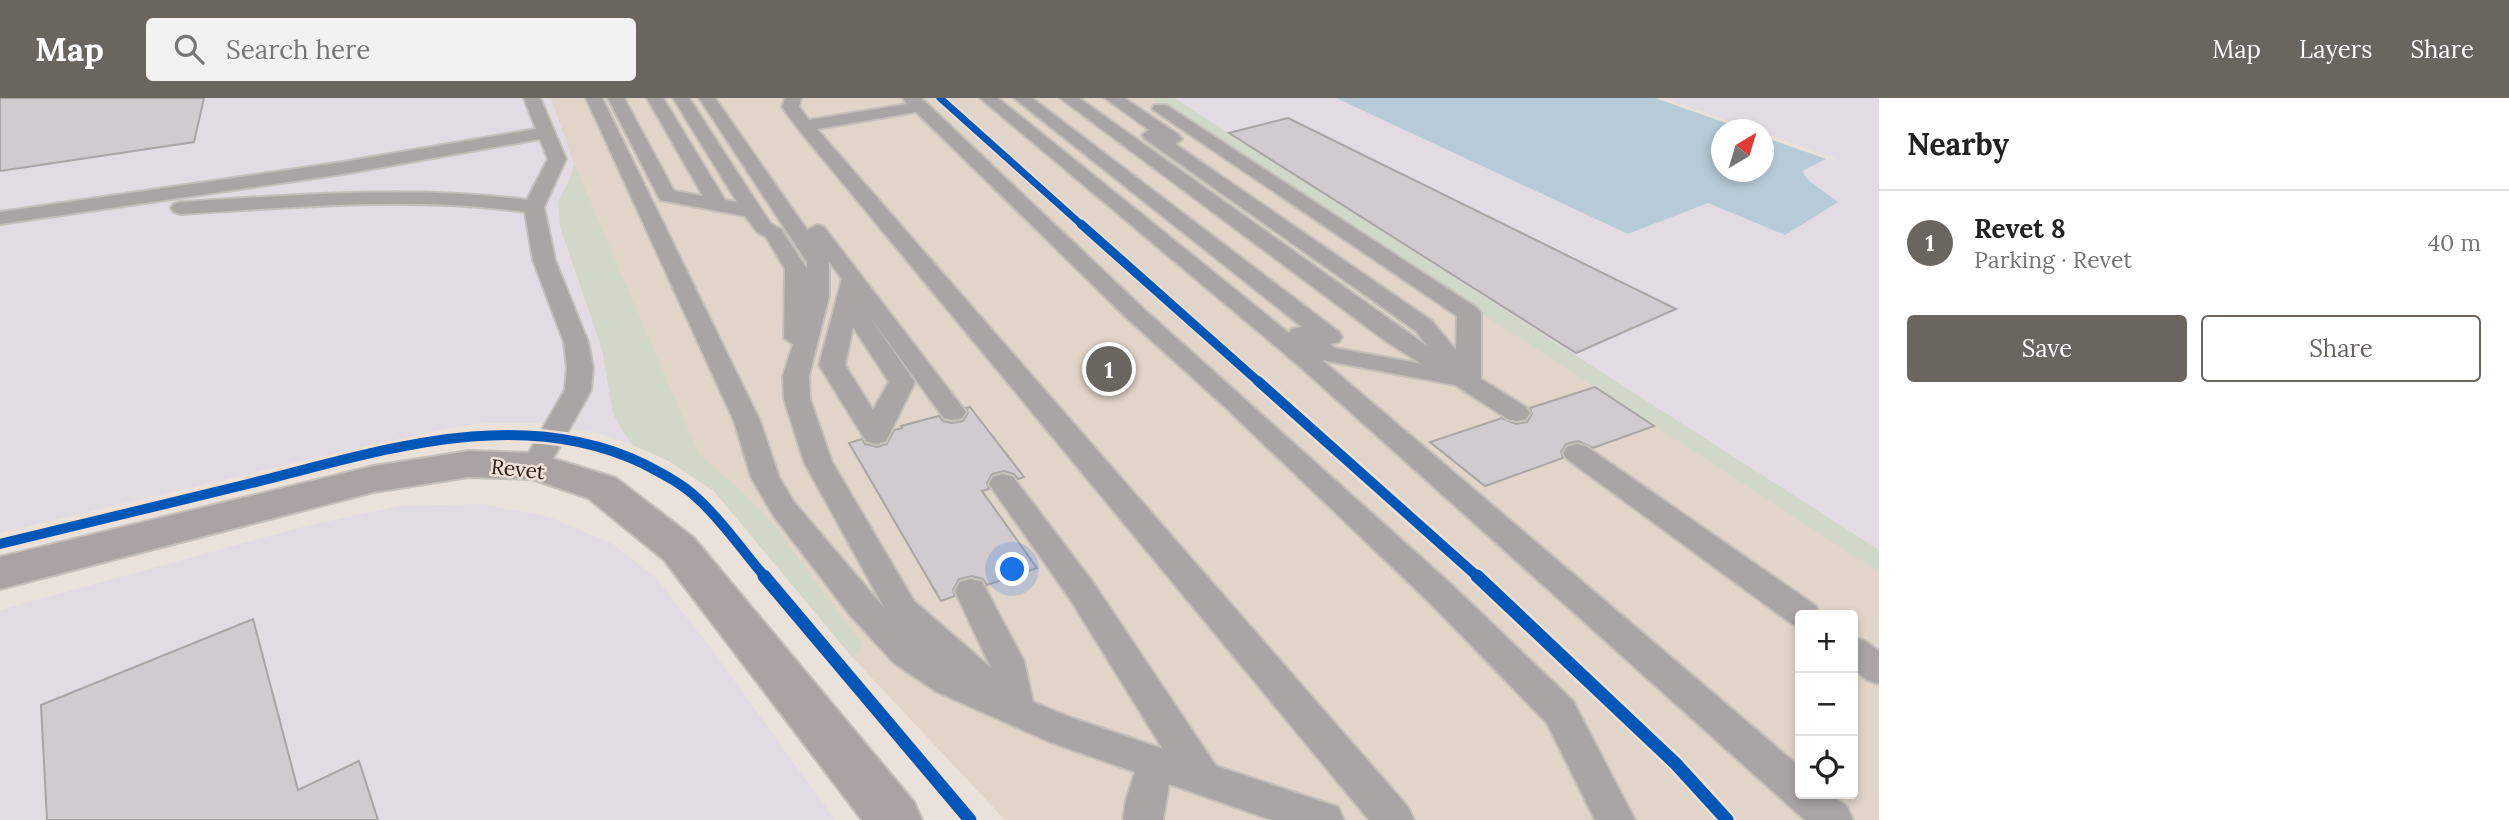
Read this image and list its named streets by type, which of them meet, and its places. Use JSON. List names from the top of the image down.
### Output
{
  "streets": {
    "street": ["Revet"]
  },
  "north": "top right",
  "page": {
    "header": "Map",
    "search": "Search here",
    "nav": ["Map", "Layers", "Share"],
    "heading": "Nearby",
    "list": [
      {
        "mark": "1",
        "name": "Revet 8",
        "note": "Parking · Revet",
        "value": "40 m"
      }
    ],
    "buttons": ["Save", "Share"],
    "pins": "1",
    "map_buttons": ["+", "−"]
  }
}
